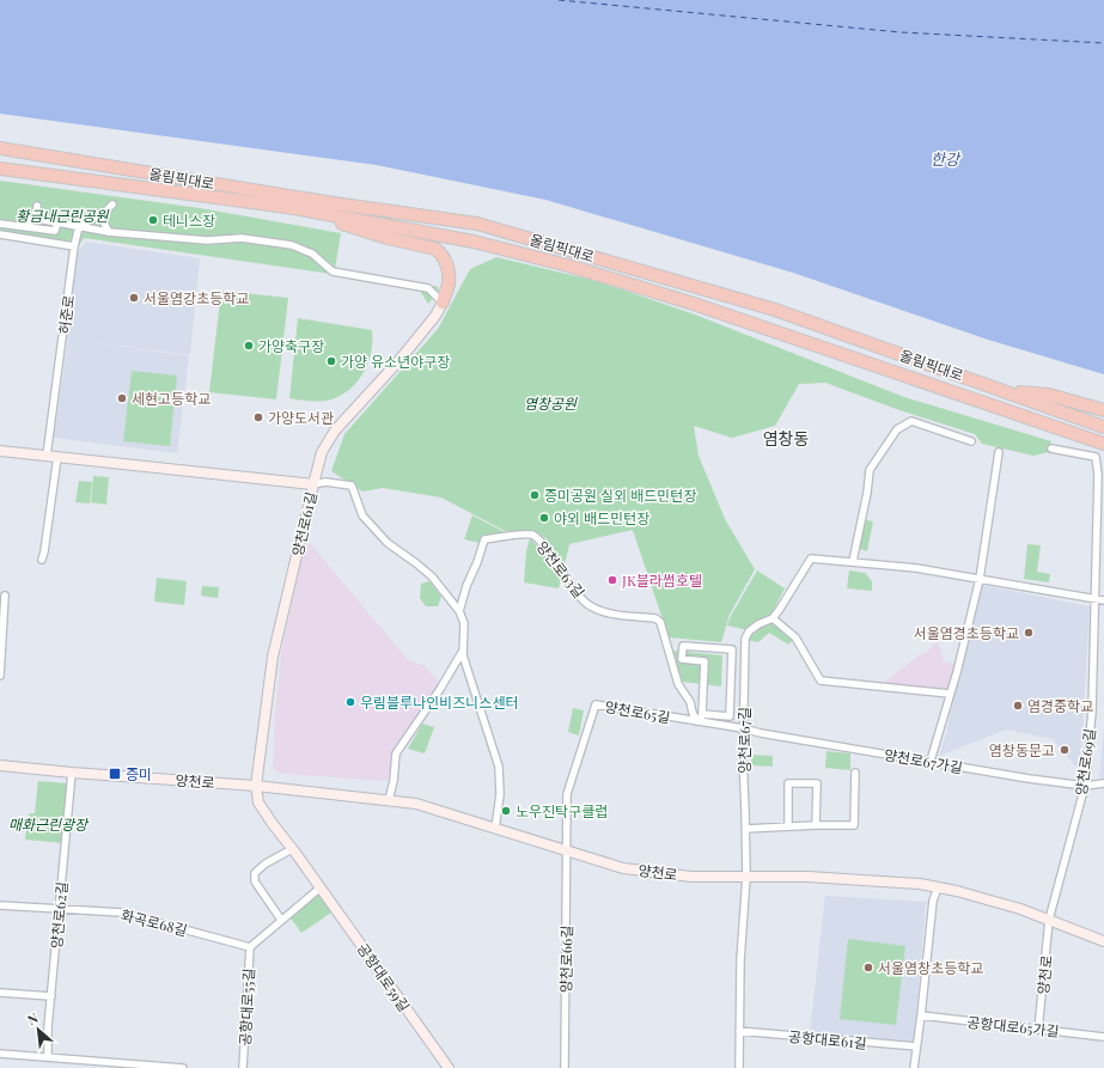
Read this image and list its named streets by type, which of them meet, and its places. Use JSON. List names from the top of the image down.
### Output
{
  "streets": {
    "highway": ["올림픽대로"],
    "main road": ["양천로61길", "양천로", "공항대로59길"],
    "street": [
      "허준로",
      "양천로63길",
      "양천로65길",
      "양천로67길",
      "양천로67가길",
      "양천로69길",
      "양천로62길",
      "화곡로68길",
      "양천로66길",
      "공항대로55길",
      "공항대로65가길",
      "공항대로61길"
    ]
  },
  "crossings": [
    ["양천로61길", "양천로63길"],
    ["양천로61길", "양천로"],
    ["양천로61길", "공항대로59길"],
    ["양천로63길", "양천로65길"],
    ["양천로63길", "양천로"],
    ["양천로65길", "양천로67길"],
    ["양천로65길", "양천로67가길"],
    ["양천로65길", "양천로"],
    ["양천로65길", "양천로66길"],
    ["양천로67길", "양천로67가길"],
    ["양천로67길", "양천로69길"],
    ["양천로67길", "양천로"],
    ["양천로67가길", "양천로69길"],
    ["양천로69길", "양천로"],
    ["양천로", "양천로62길"],
    ["양천로", "양천로66길"],
    ["양천로", "공항대로59길"],
    ["양천로", "공항대로65가길"],
    ["양천로62길", "화곡로68길"],
    ["화곡로68길", "공항대로55길"]
  ],
  "districts": ["염창동"],
  "water": ["한강"],
  "parks": ["황금내근린공원", "염창공원", "매화근린광장"],
  "places": {
    "other": [
      "테니스장",
      "서울염강초등학교",
      "가양축구장",
      "가양 유소년야구장",
      "세현고등학교",
      "가양도서관",
      "증미공원 실외 배드민턴장",
      "야외 배드민턴장",
      "JK블라썸호텔",
      "서울염경초등학교",
      "우림블루나인비즈니스센터",
      "염경중학교",
      "염창동문고",
      "노우진탁구클럽",
      "서울염창초등학교"
    ],
    "transit": ["증미"]
  },
  "north": "top left"
}
